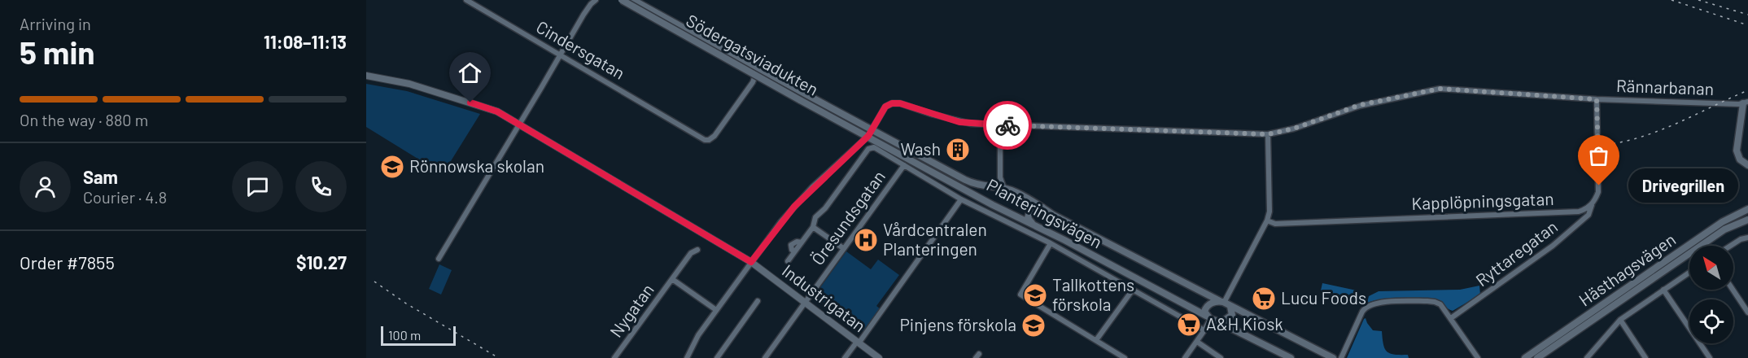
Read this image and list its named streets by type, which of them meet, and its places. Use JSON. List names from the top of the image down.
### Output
{
  "streets": {
    "main road": ["Södergatsviadukten", "Planteringsvägen", "Hästhagsvägen"],
    "street": [
      "Cindersgatan",
      "Rännarbanan",
      "Kapplöpningsgatan",
      "Öresundsgatan",
      "Ryttaregatan",
      "Industrigatan",
      "Nygatan"
    ]
  },
  "crossings": [
    ["Södergatsviadukten", "Rännarbanan"],
    ["Södergatsviadukten", "Planteringsvägen"],
    ["Rännarbanan", "Planteringsvägen"],
    ["Kapplöpningsgatan", "Ryttaregatan"],
    ["Planteringsvägen", "Öresundsgatan"],
    ["Öresundsgatan", "Industrigatan"]
  ],
  "places": {
    "building": ["Wash"],
    "school or university": ["Rönnowska skolan", "Tallkottens förskola", "Pinjens förskola"],
    "other": ["Drivegrillen"],
    "hospital": ["Vårdcentralen Planteringen"],
    "supermarket": ["Lucu Foods", "A&H Kiosk"]
  },
  "scale_bar": "100 m",
  "north": "top left",
  "page": {
    "heading": ["5 min", "Arriving in", "11:08–11:13"],
    "panel": [
      "Sam",
      "Courier · 4.8",
      "Order #7855",
      "$10.27"
    ],
    "bar": "On the way · 880 m",
    "bubble": "Drivegrillen",
    "scale": "100 m"
  }
}
